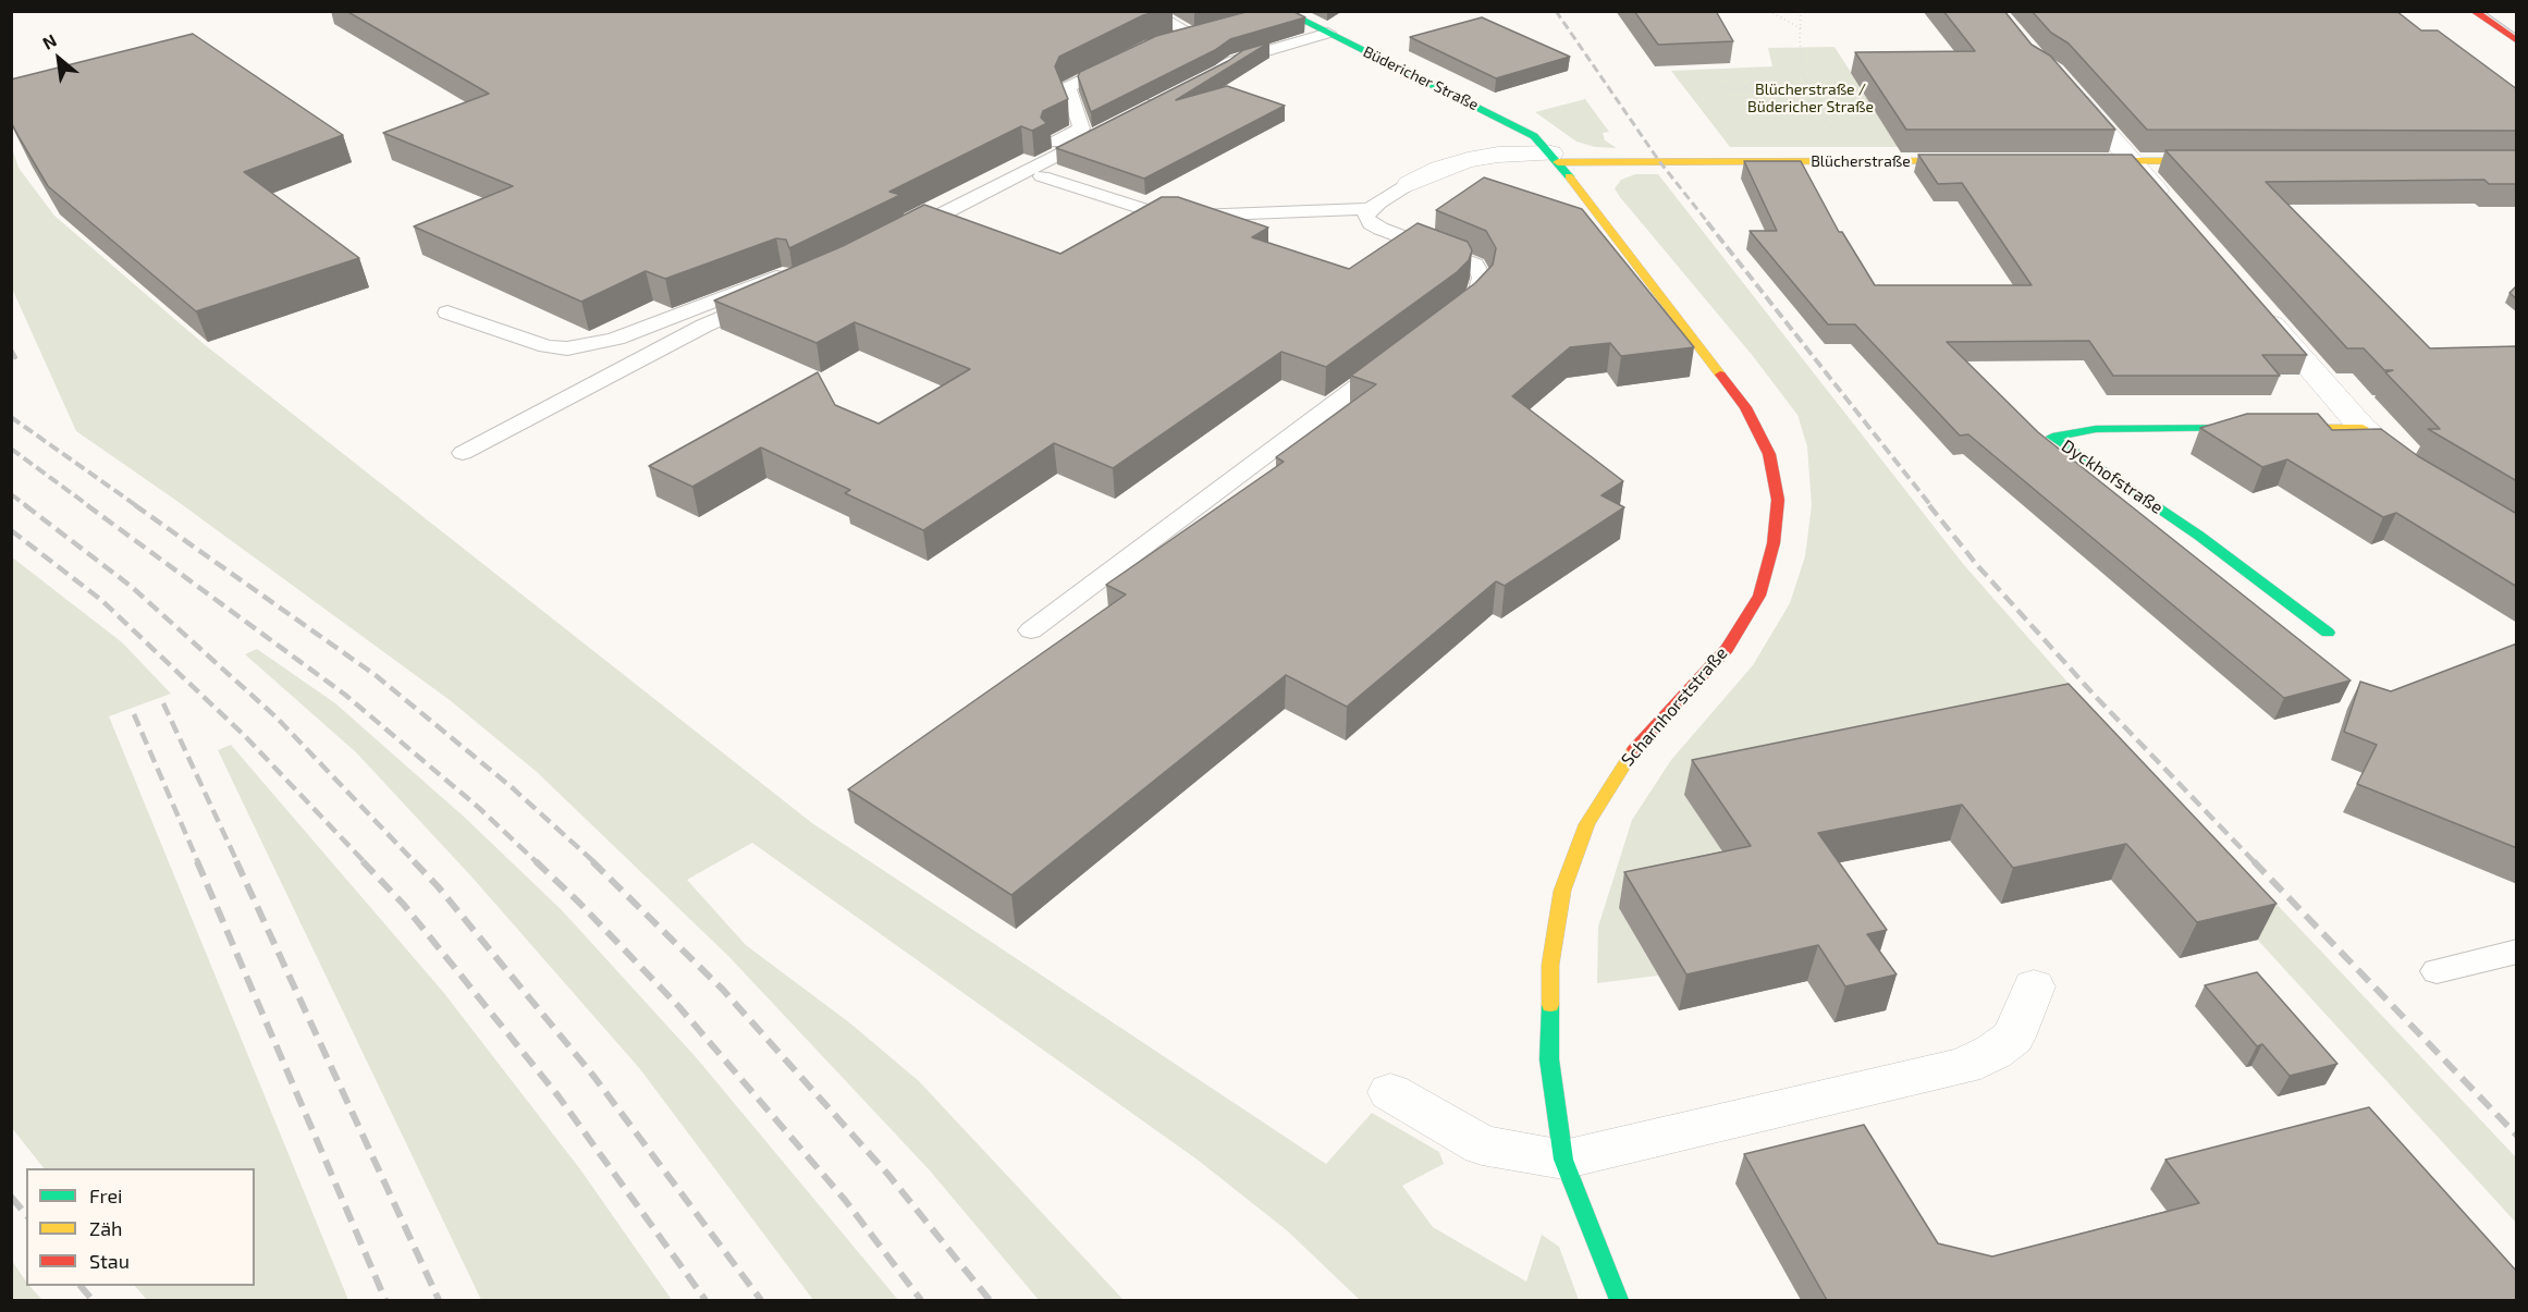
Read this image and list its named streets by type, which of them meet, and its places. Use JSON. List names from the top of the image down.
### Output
{
  "streets": {
    "street": [
      "Büdericher Straße",
      "Blücherstraße",
      "Dyckhofstraße",
      "Scharnhorststraße"
    ]
  },
  "crossings": [
    ["Büdericher Straße", "Blücherstraße"],
    ["Büdericher Straße", "Scharnhorststraße"],
    ["Blücherstraße", "Scharnhorststraße"]
  ],
  "parks": ["Blücherstraße / Büdericher Straße"],
  "legend": ["Frei", "Zäh", "Stau"],
  "north": "top left"
}
